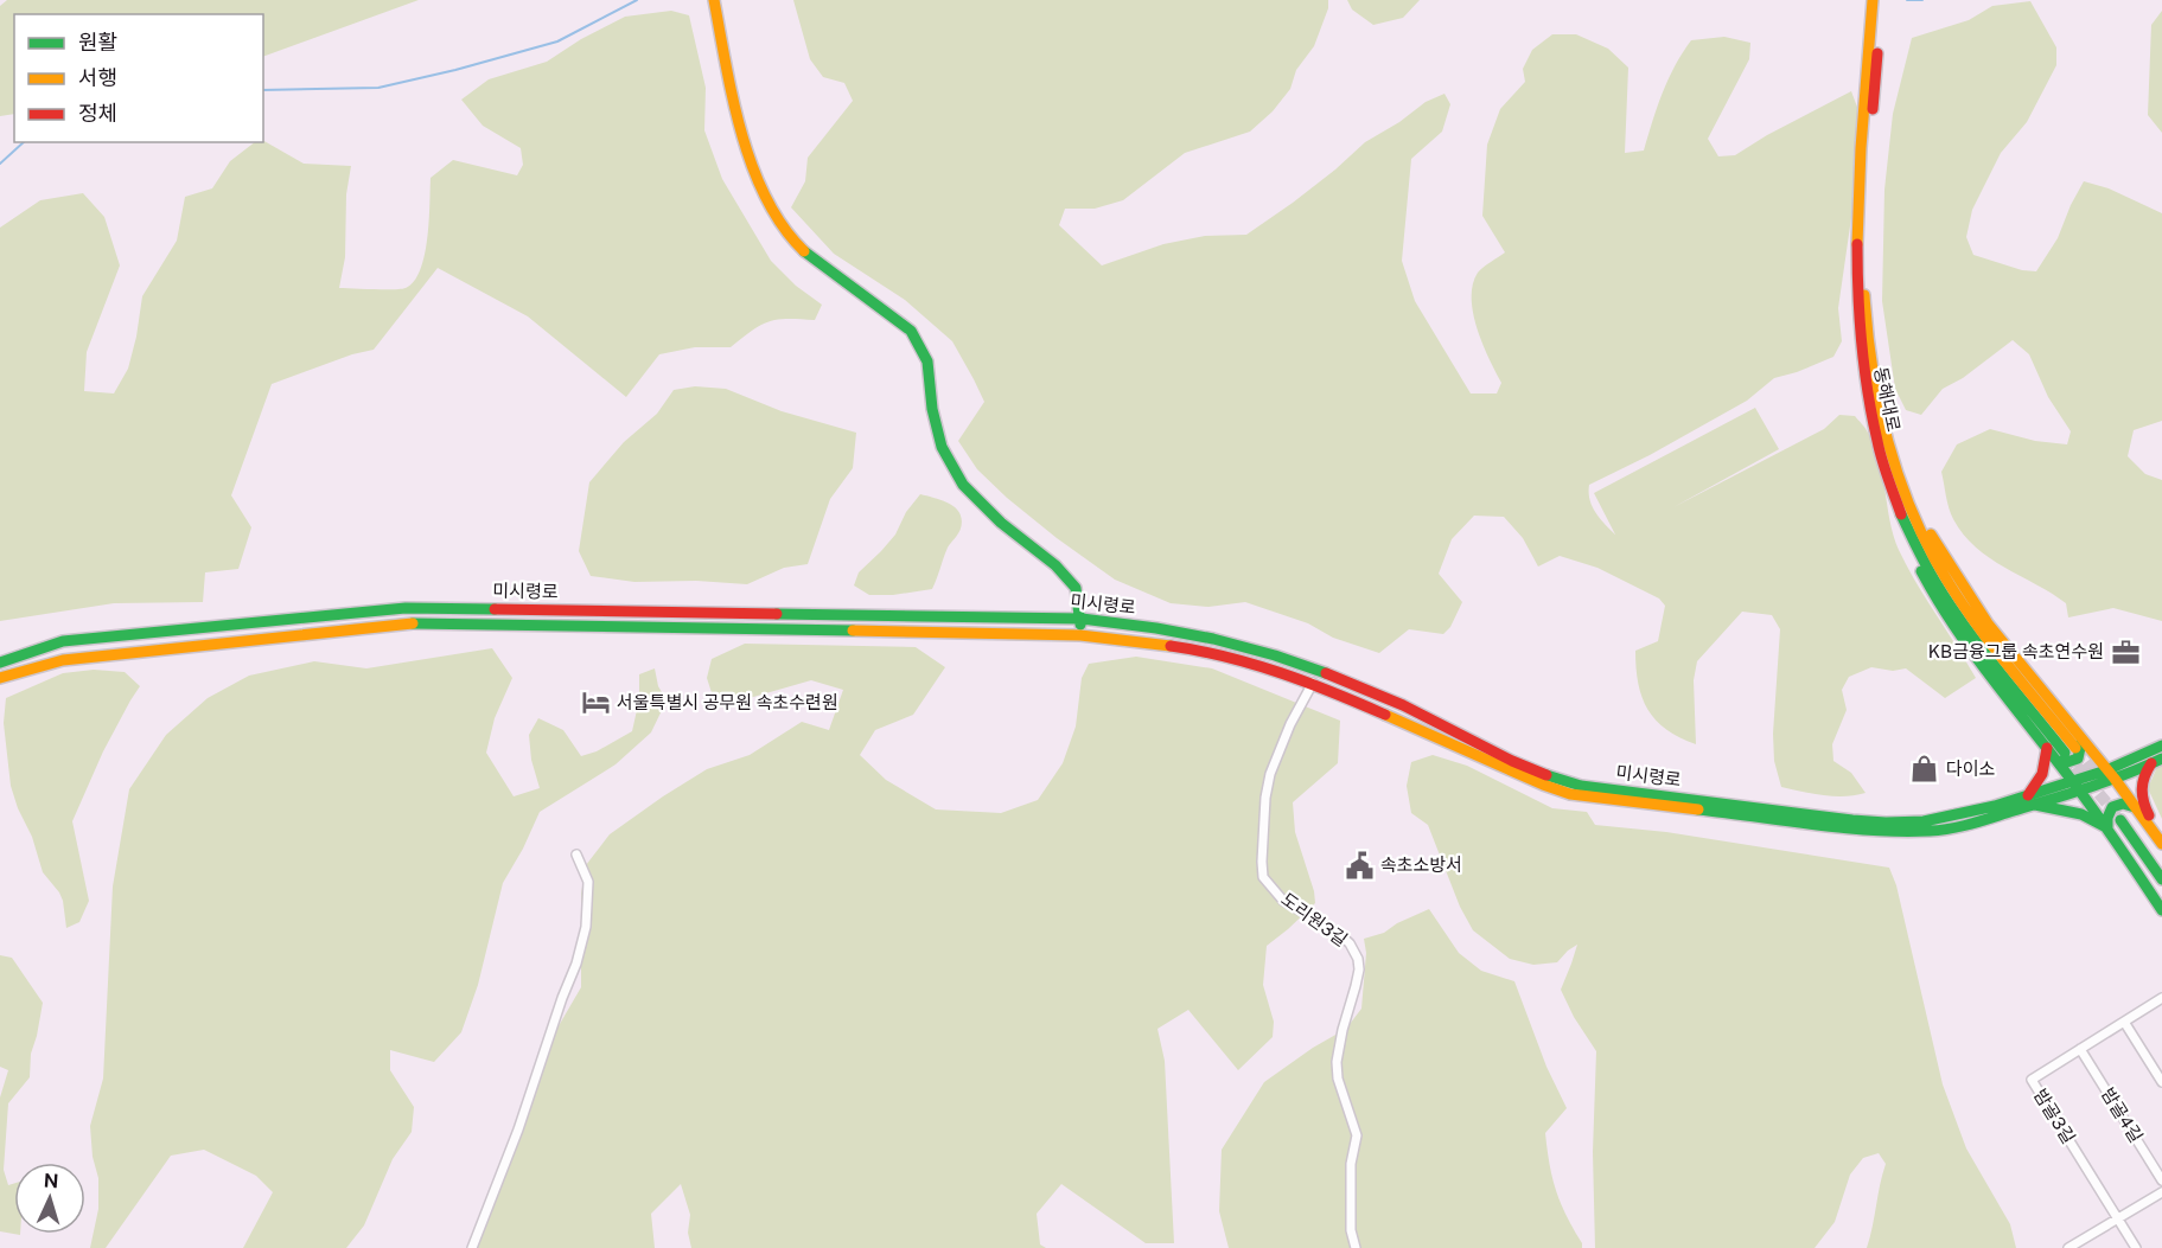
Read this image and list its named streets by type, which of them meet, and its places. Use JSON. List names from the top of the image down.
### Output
{
  "streets": {
    "main road": ["동해대로", "미시령로"],
    "street": ["도리원3길", "밤골4길", "밤골3길"]
  },
  "crossings": [
    ["미시령로", "도리원3길"],
    ["밤골4길", "밤골3길"]
  ],
  "places": {
    "office": ["KB금융그룹 속초연수원"],
    "hotel": ["서울특별시 공무원 속초수련원"],
    "shop": ["다이소"],
    "public building": ["속초소방서"]
  },
  "legend": ["원활", "서행", "정체"],
  "north": "top"
}
